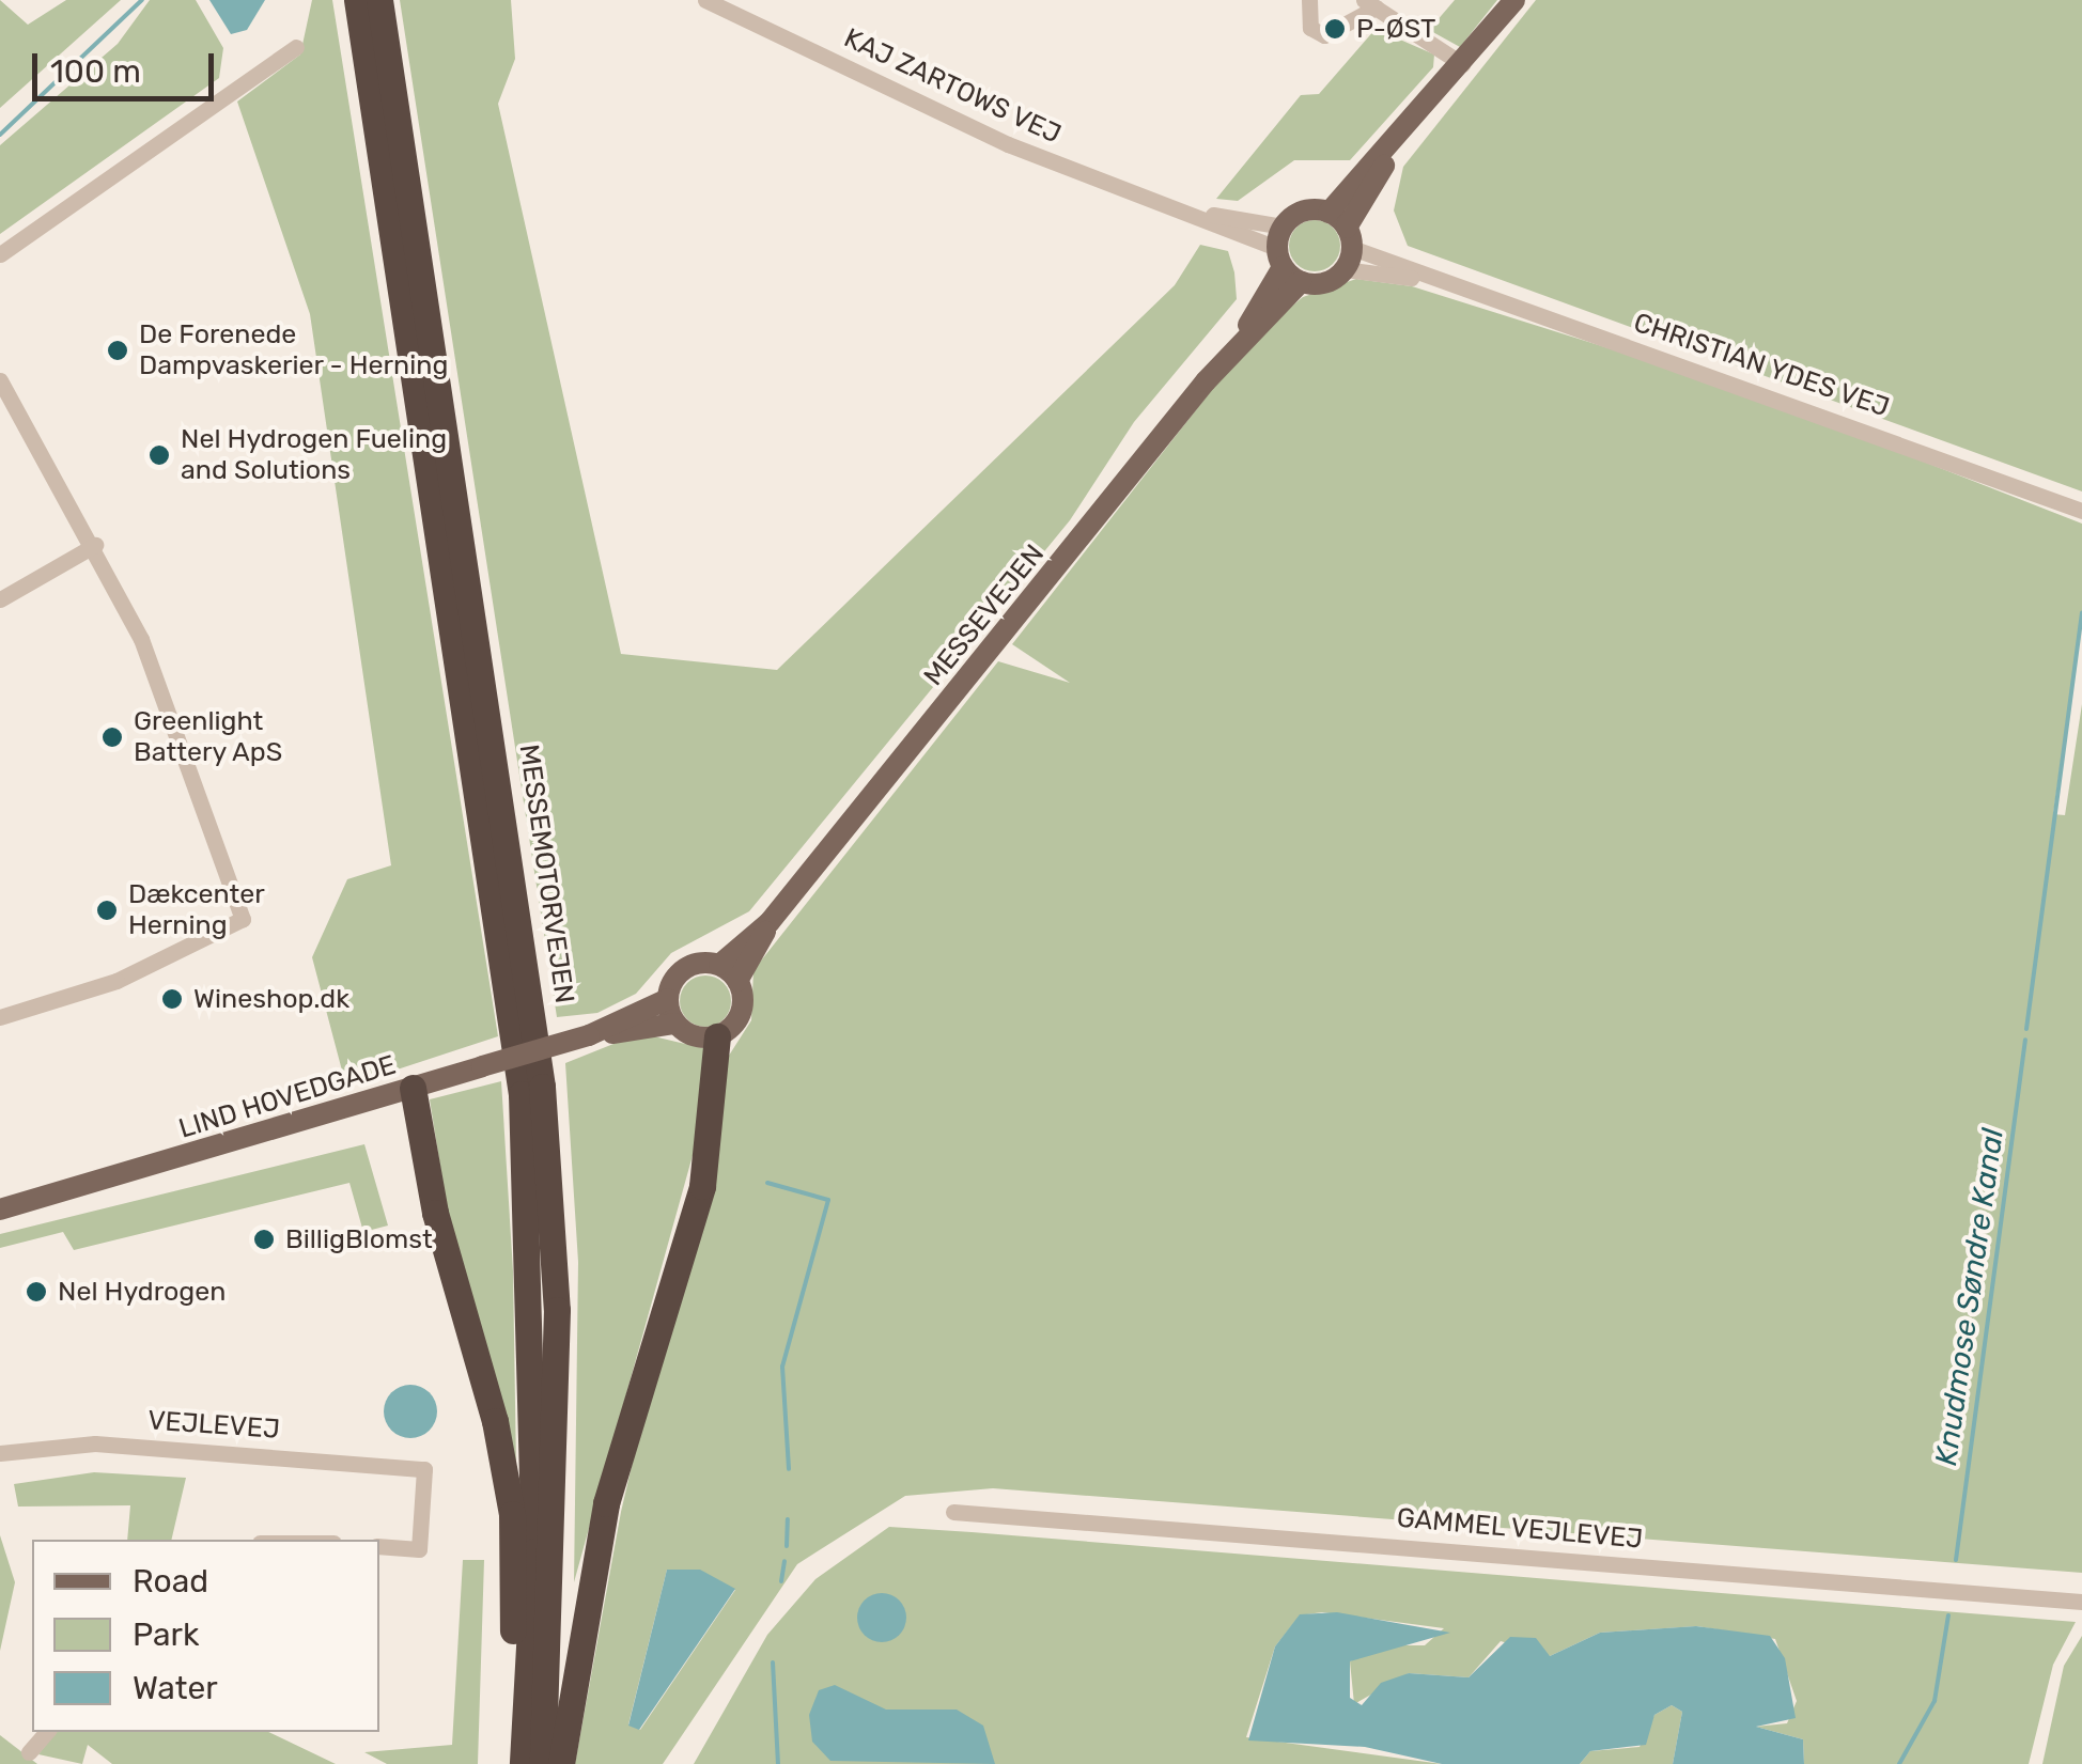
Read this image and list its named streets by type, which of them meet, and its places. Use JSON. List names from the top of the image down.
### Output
{
  "streets": {
    "highway": ["MESSEMOTORVEJEN"],
    "main road": ["MESSEVEJEN", "LIND HOVEDGADE"],
    "street": [
      "KAJ ZARTOWS VEJ",
      "CHRISTIAN YDES VEJ",
      "VEJLEVEJ",
      "GAMMEL VEJLEVEJ"
    ]
  },
  "crossings": [
    ["KAJ ZARTOWS VEJ", "CHRISTIAN YDES VEJ"],
    ["KAJ ZARTOWS VEJ", "MESSEVEJEN"],
    ["CHRISTIAN YDES VEJ", "MESSEVEJEN"],
    ["MESSEVEJEN", "LIND HOVEDGADE"]
  ],
  "water": ["Knudmose Søndre Kanal"],
  "places": [
    "P-ØST",
    "De Forenede Dampvaskerier - Herning",
    "Nel Hydrogen Fueling and Solutions",
    "Greenlight Battery ApS",
    "Dækcenter Herning",
    "Wineshop.dk",
    "BilligBlomst",
    "Nel Hydrogen"
  ],
  "legend": ["Road", "Park", "Water"],
  "scale_bar": "100 m"
}
